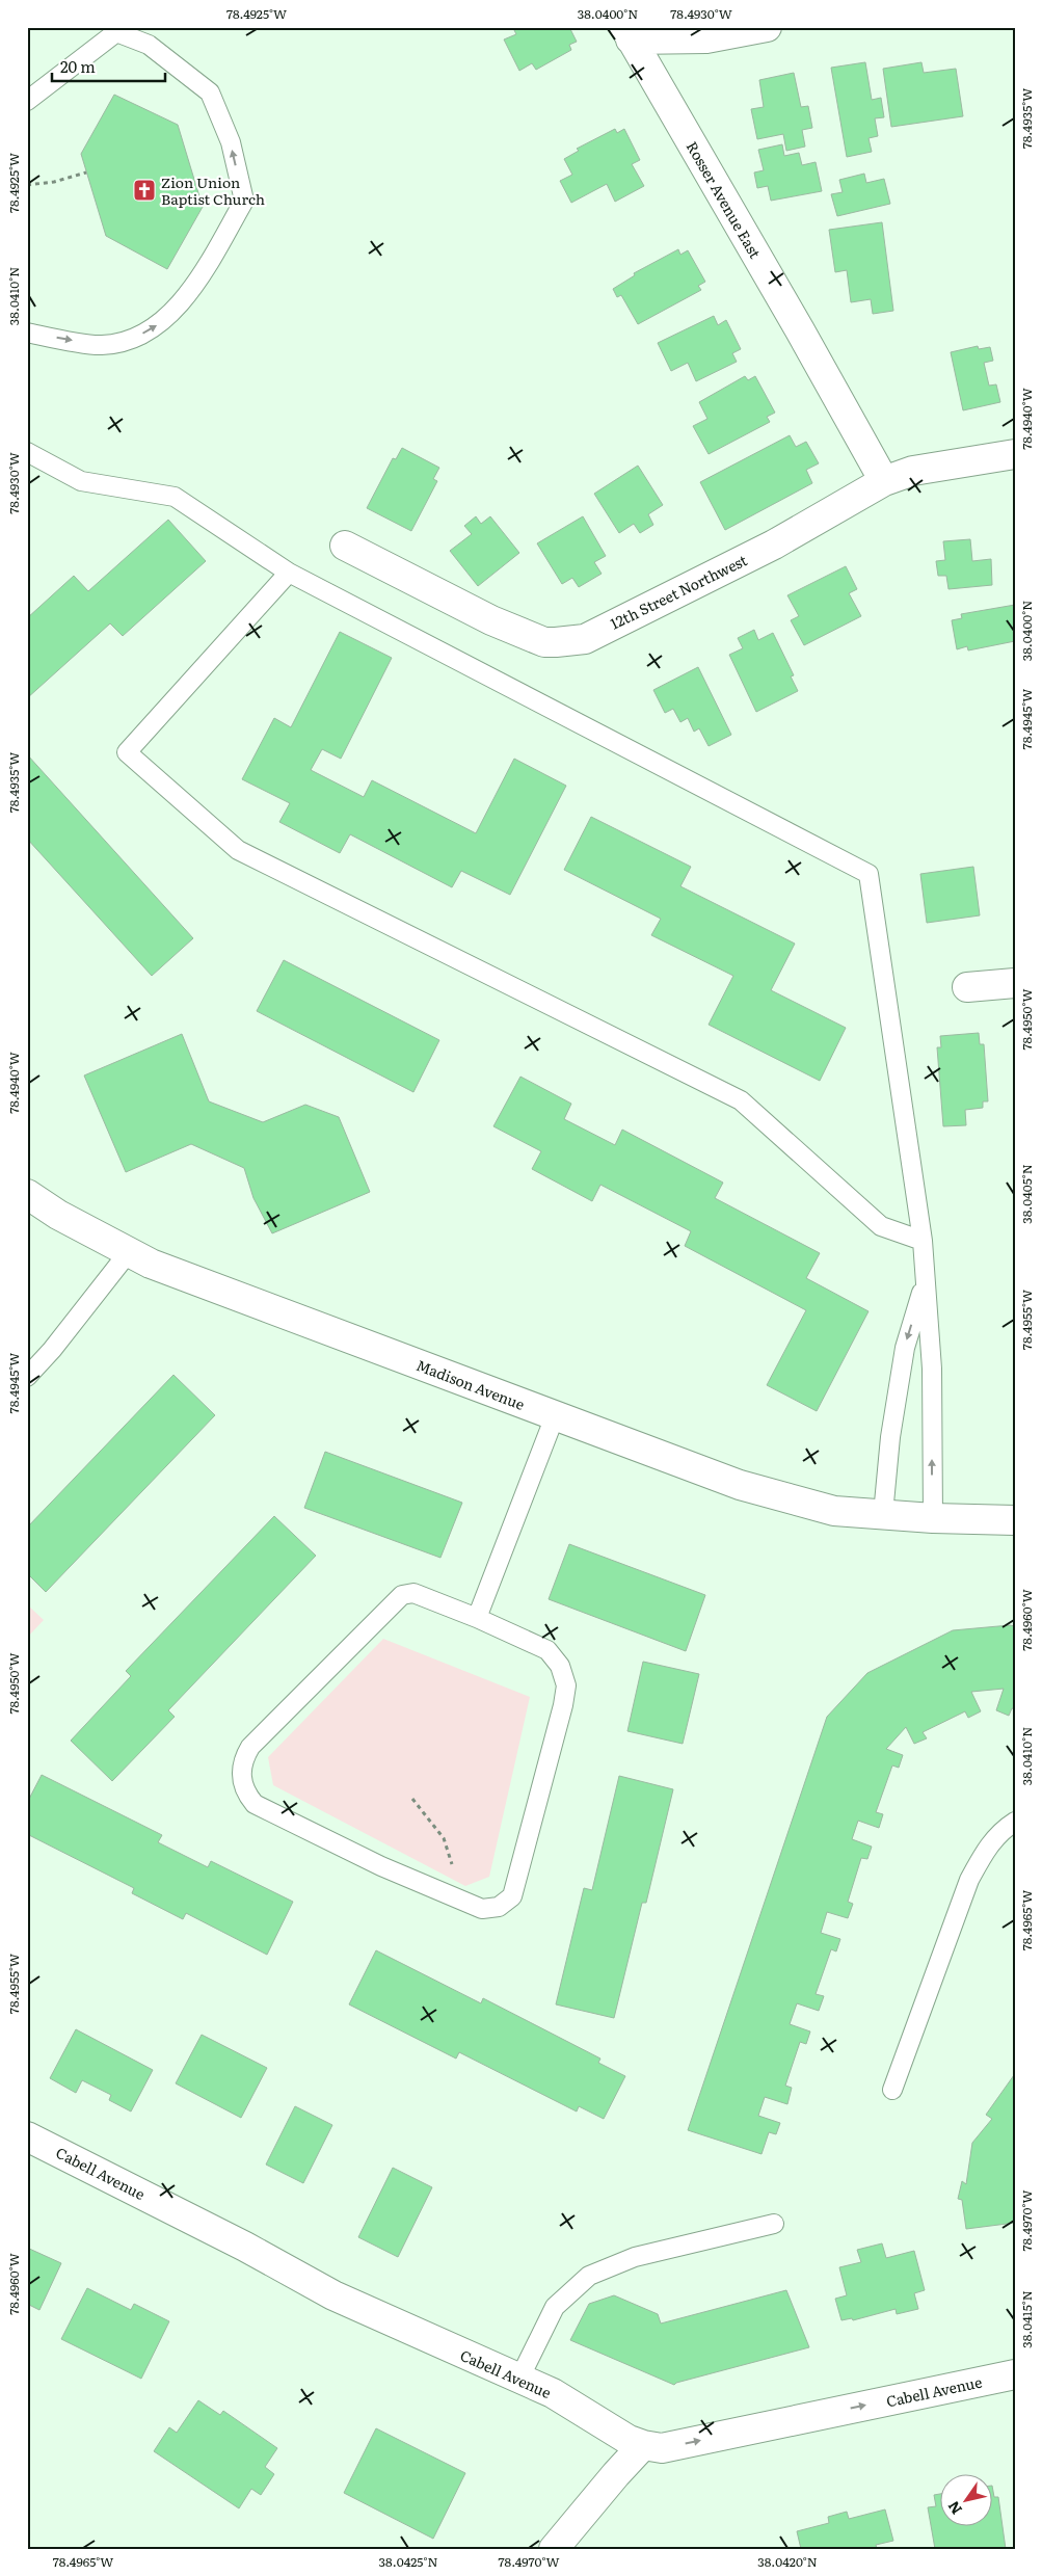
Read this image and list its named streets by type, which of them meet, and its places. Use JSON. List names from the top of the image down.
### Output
{
  "streets": {
    "street": [
      "Rosser Avenue East",
      "12th Street Northwest",
      "Madison Avenue",
      "Cabell Avenue"
    ]
  },
  "crossings": [
    ["Rosser Avenue East", "12th Street Northwest"]
  ],
  "one_way": ["Cabell Avenue"],
  "places": {
    "church": ["Zion Union Baptist Church"]
  },
  "scale_bar": "20 m",
  "north": "bottom left",
  "coordinates": [
    "78.4925°W",
    "38.0400°N",
    "78.4930°W",
    "78.4935°W",
    "38.0410°N",
    "78.4940°W",
    "78.4945°W",
    "78.4950°W",
    "38.0405°N",
    "78.4955°W",
    "78.4960°W",
    "78.4965°W",
    "78.4970°W",
    "38.0415°N",
    "38.0425°N",
    "38.0420°N"
  ]
}
